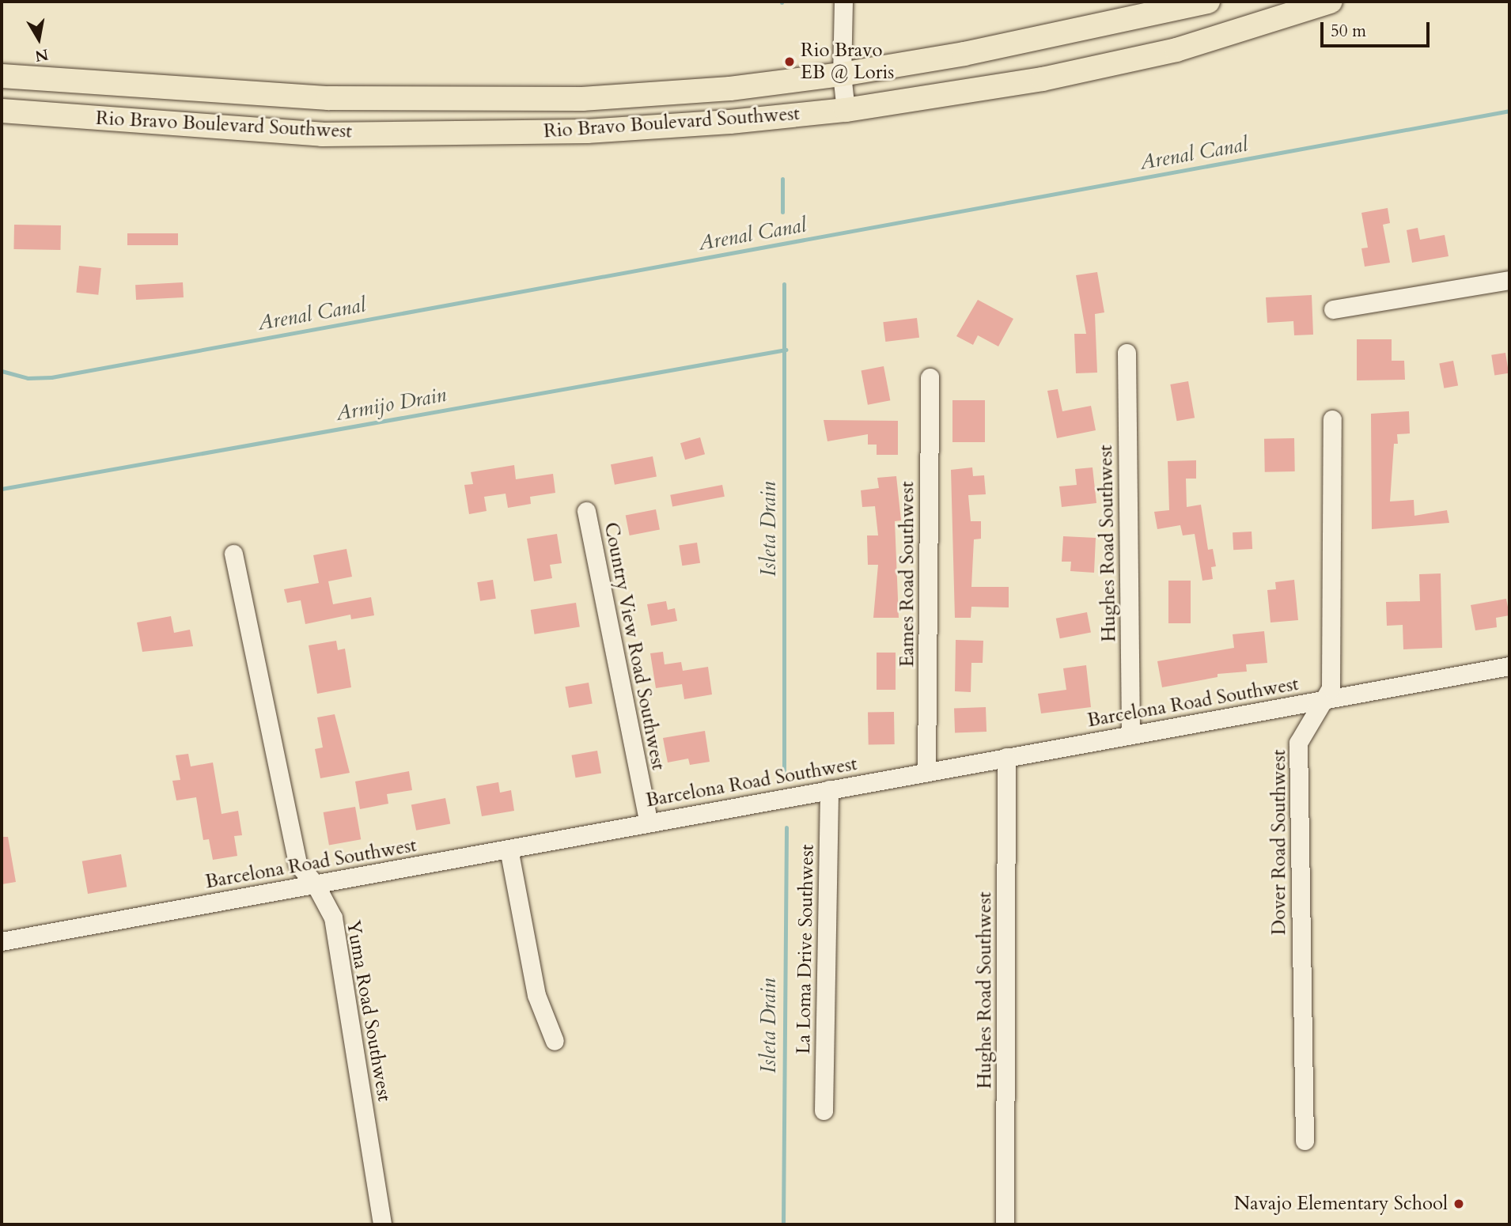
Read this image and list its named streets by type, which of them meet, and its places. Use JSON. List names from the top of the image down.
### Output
{
  "streets": {
    "main road": ["Rio Bravo Boulevard Southwest"],
    "street": [
      "Hughes Road Southwest",
      "Eames Road Southwest",
      "Country View Road Southwest",
      "Barcelona Road Southwest",
      "Dover Road Southwest",
      "La Loma Drive Southwest",
      "Yuma Road Southwest"
    ]
  },
  "crossings": [
    ["Hughes Road Southwest", "Barcelona Road Southwest"],
    ["Eames Road Southwest", "Barcelona Road Southwest"],
    ["Country View Road Southwest", "Barcelona Road Southwest"],
    ["Barcelona Road Southwest", "Dover Road Southwest"],
    ["Barcelona Road Southwest", "La Loma Drive Southwest"],
    ["Barcelona Road Southwest", "Yuma Road Southwest"]
  ],
  "water": ["Arenal Canal", "Armijo Drain", "Isleta Drain"],
  "places": ["Rio Bravo EB @ Loris", "Navajo Elementary School"],
  "scale_bar": "50 m",
  "north": "bottom"
}
